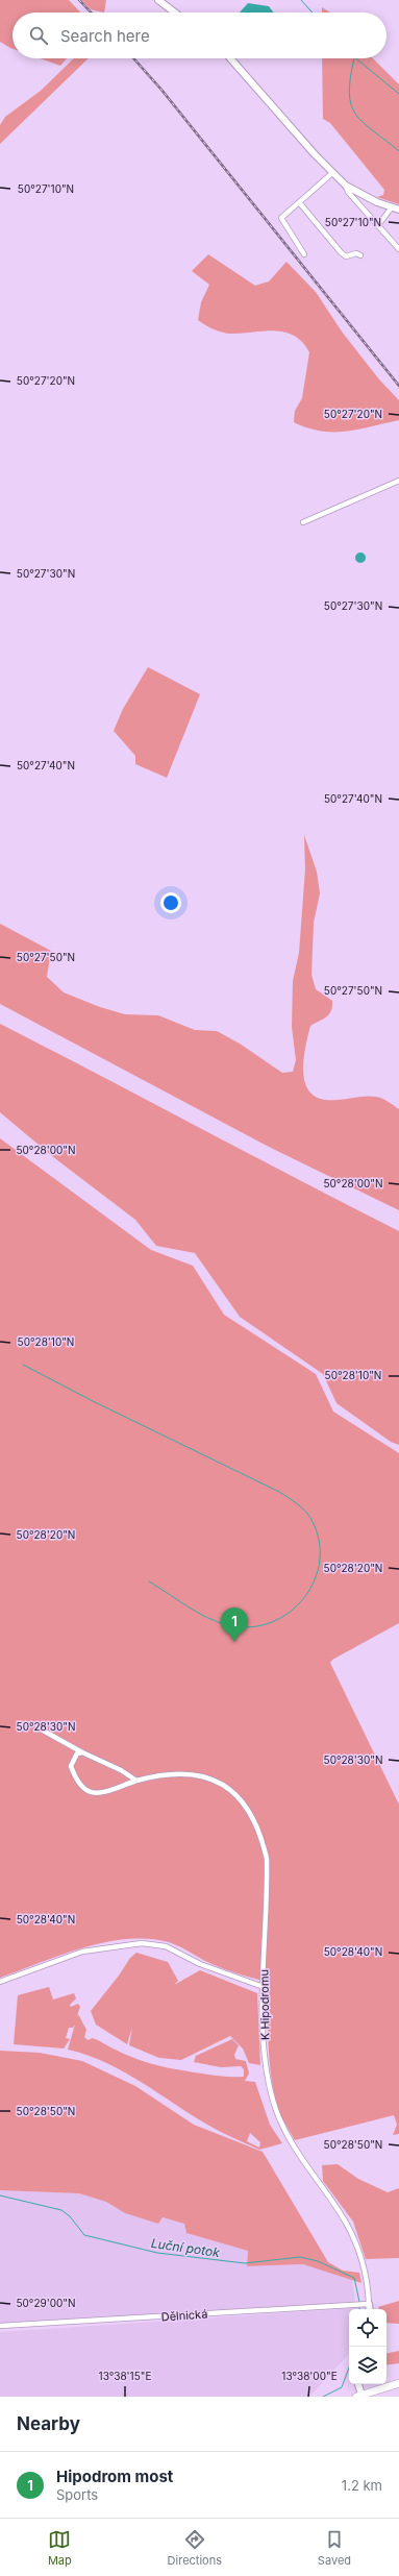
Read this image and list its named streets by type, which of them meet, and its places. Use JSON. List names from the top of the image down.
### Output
{
  "streets": {
    "street": ["K Hipodromu", "Dělnická"]
  },
  "crossings": [
    ["K Hipodromu", "Dělnická"]
  ],
  "water": ["Luční potok"],
  "page": {
    "search": "Search here",
    "pins": "1",
    "heading": "Nearby",
    "list": [
      {
        "mark": "1",
        "name": "Hipodrom most",
        "note": "Sports",
        "value": "1.2 km"
      }
    ],
    "nav": ["Map", "Directions", "Saved"]
  },
  "coordinates": [
    "50°27'10\"N",
    "50°27'20\"N",
    "50°27'30\"N",
    "50°27'40\"N",
    "50°27'50\"N",
    "50°28'00\"N",
    "50°28'10\"N",
    "50°28'20\"N",
    "50°28'30\"N",
    "50°28'40\"N",
    "50°28'50\"N",
    "50°29'00\"N",
    "13°38'15\"E",
    "13°38'00\"E"
  ]
}
